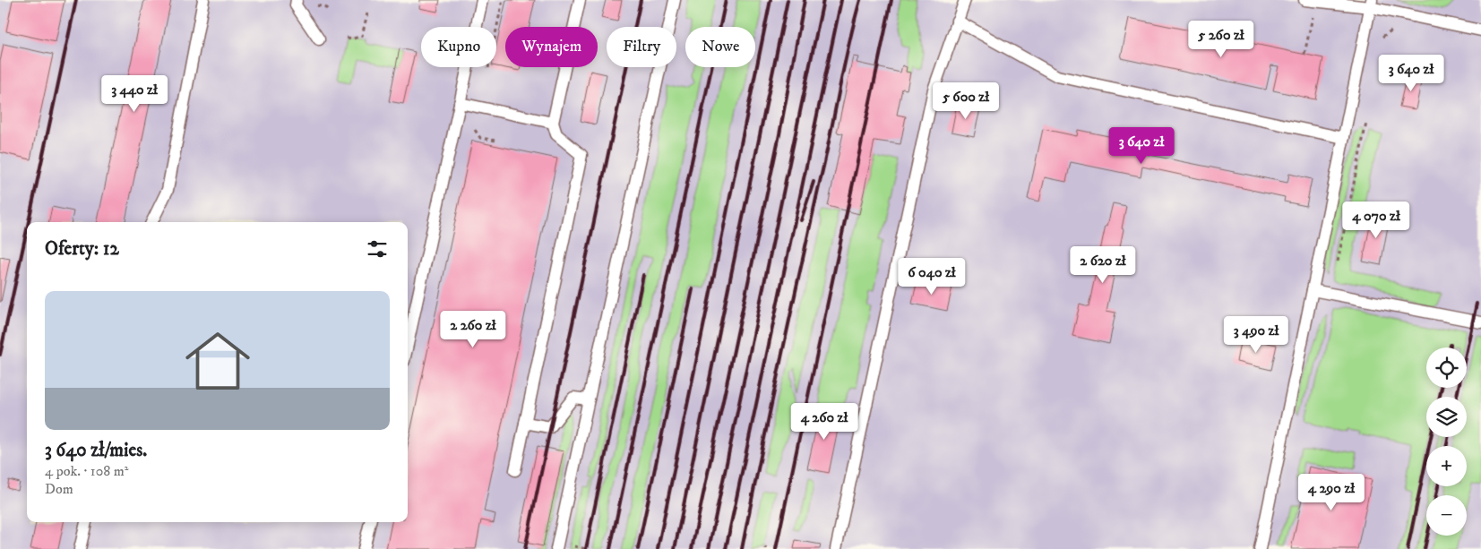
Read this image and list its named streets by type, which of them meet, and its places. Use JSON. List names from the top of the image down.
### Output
{
  "page": {
    "price": [
      "5 260 zł",
      "3 640 zł",
      "3 440 zł",
      "5 600 zł",
      "3 640 zł",
      "4 070 zł",
      "2 620 zł",
      "6 040 zł",
      "2 260 zł",
      "3 490 zł",
      "4 260 zł",
      "4 290 zł"
    ],
    "chip": [
      "Kupno",
      "Wynajem",
      "Filtry",
      "Nowe"
    ],
    "heading": "Oferty: 12",
    "list": [
      {
        "name": "3 640 zł/mies.",
        "note": "4 pok. · 108 m² · Dom"
      }
    ],
    "map_buttons": ["+", "−"]
  }
}
